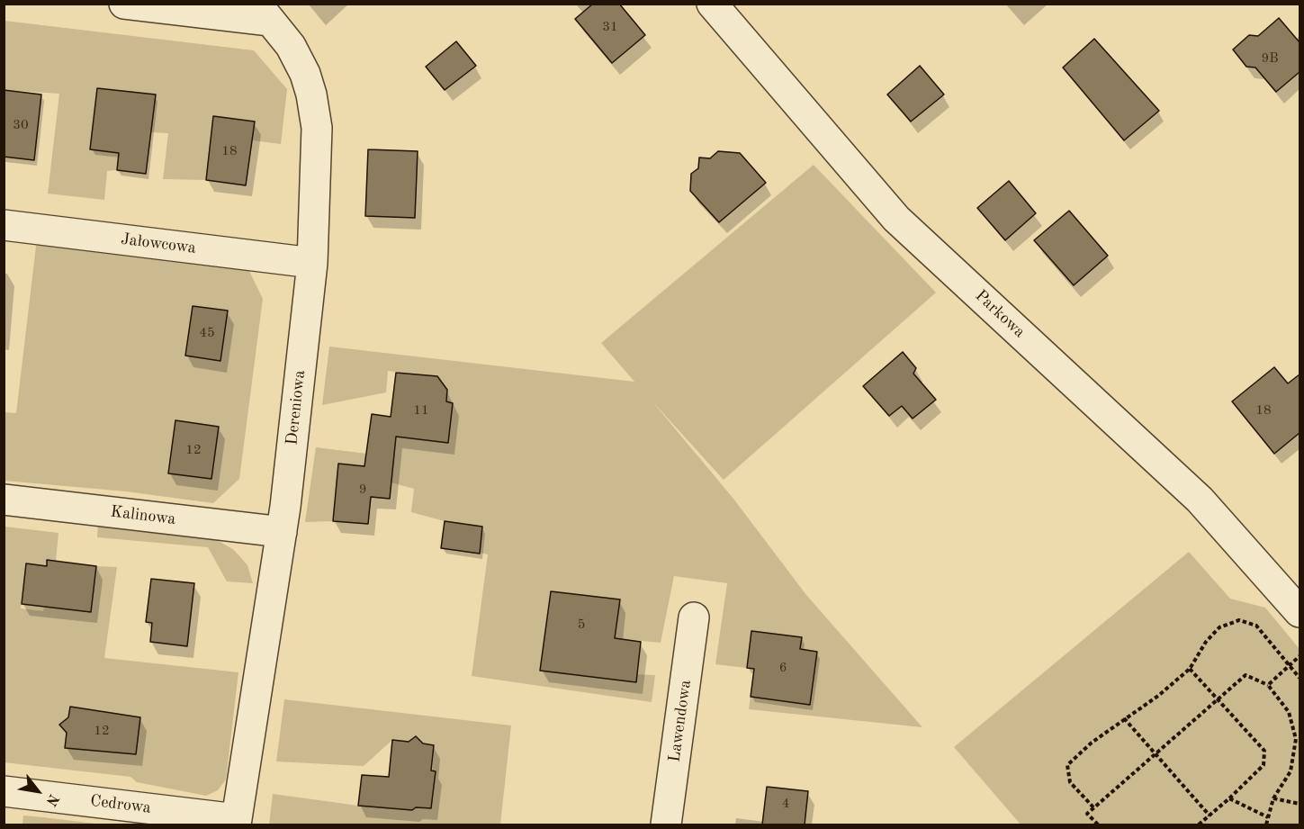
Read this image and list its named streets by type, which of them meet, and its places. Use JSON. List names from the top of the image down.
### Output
{
  "streets": {
    "street": [
      "Jałowcowa",
      "Parkowa",
      "Dereniowa",
      "Kalinowa",
      "Lawendowa",
      "Cedrowa"
    ]
  },
  "crossings": [
    ["Jałowcowa", "Dereniowa"],
    ["Dereniowa", "Kalinowa"],
    ["Dereniowa", "Cedrowa"]
  ],
  "house_numbers": [
    "31",
    "9B",
    "30",
    "18",
    "45",
    "11",
    "18",
    "12",
    "9",
    "5",
    "6",
    "12",
    "4"
  ],
  "north": "bottom right"
}
